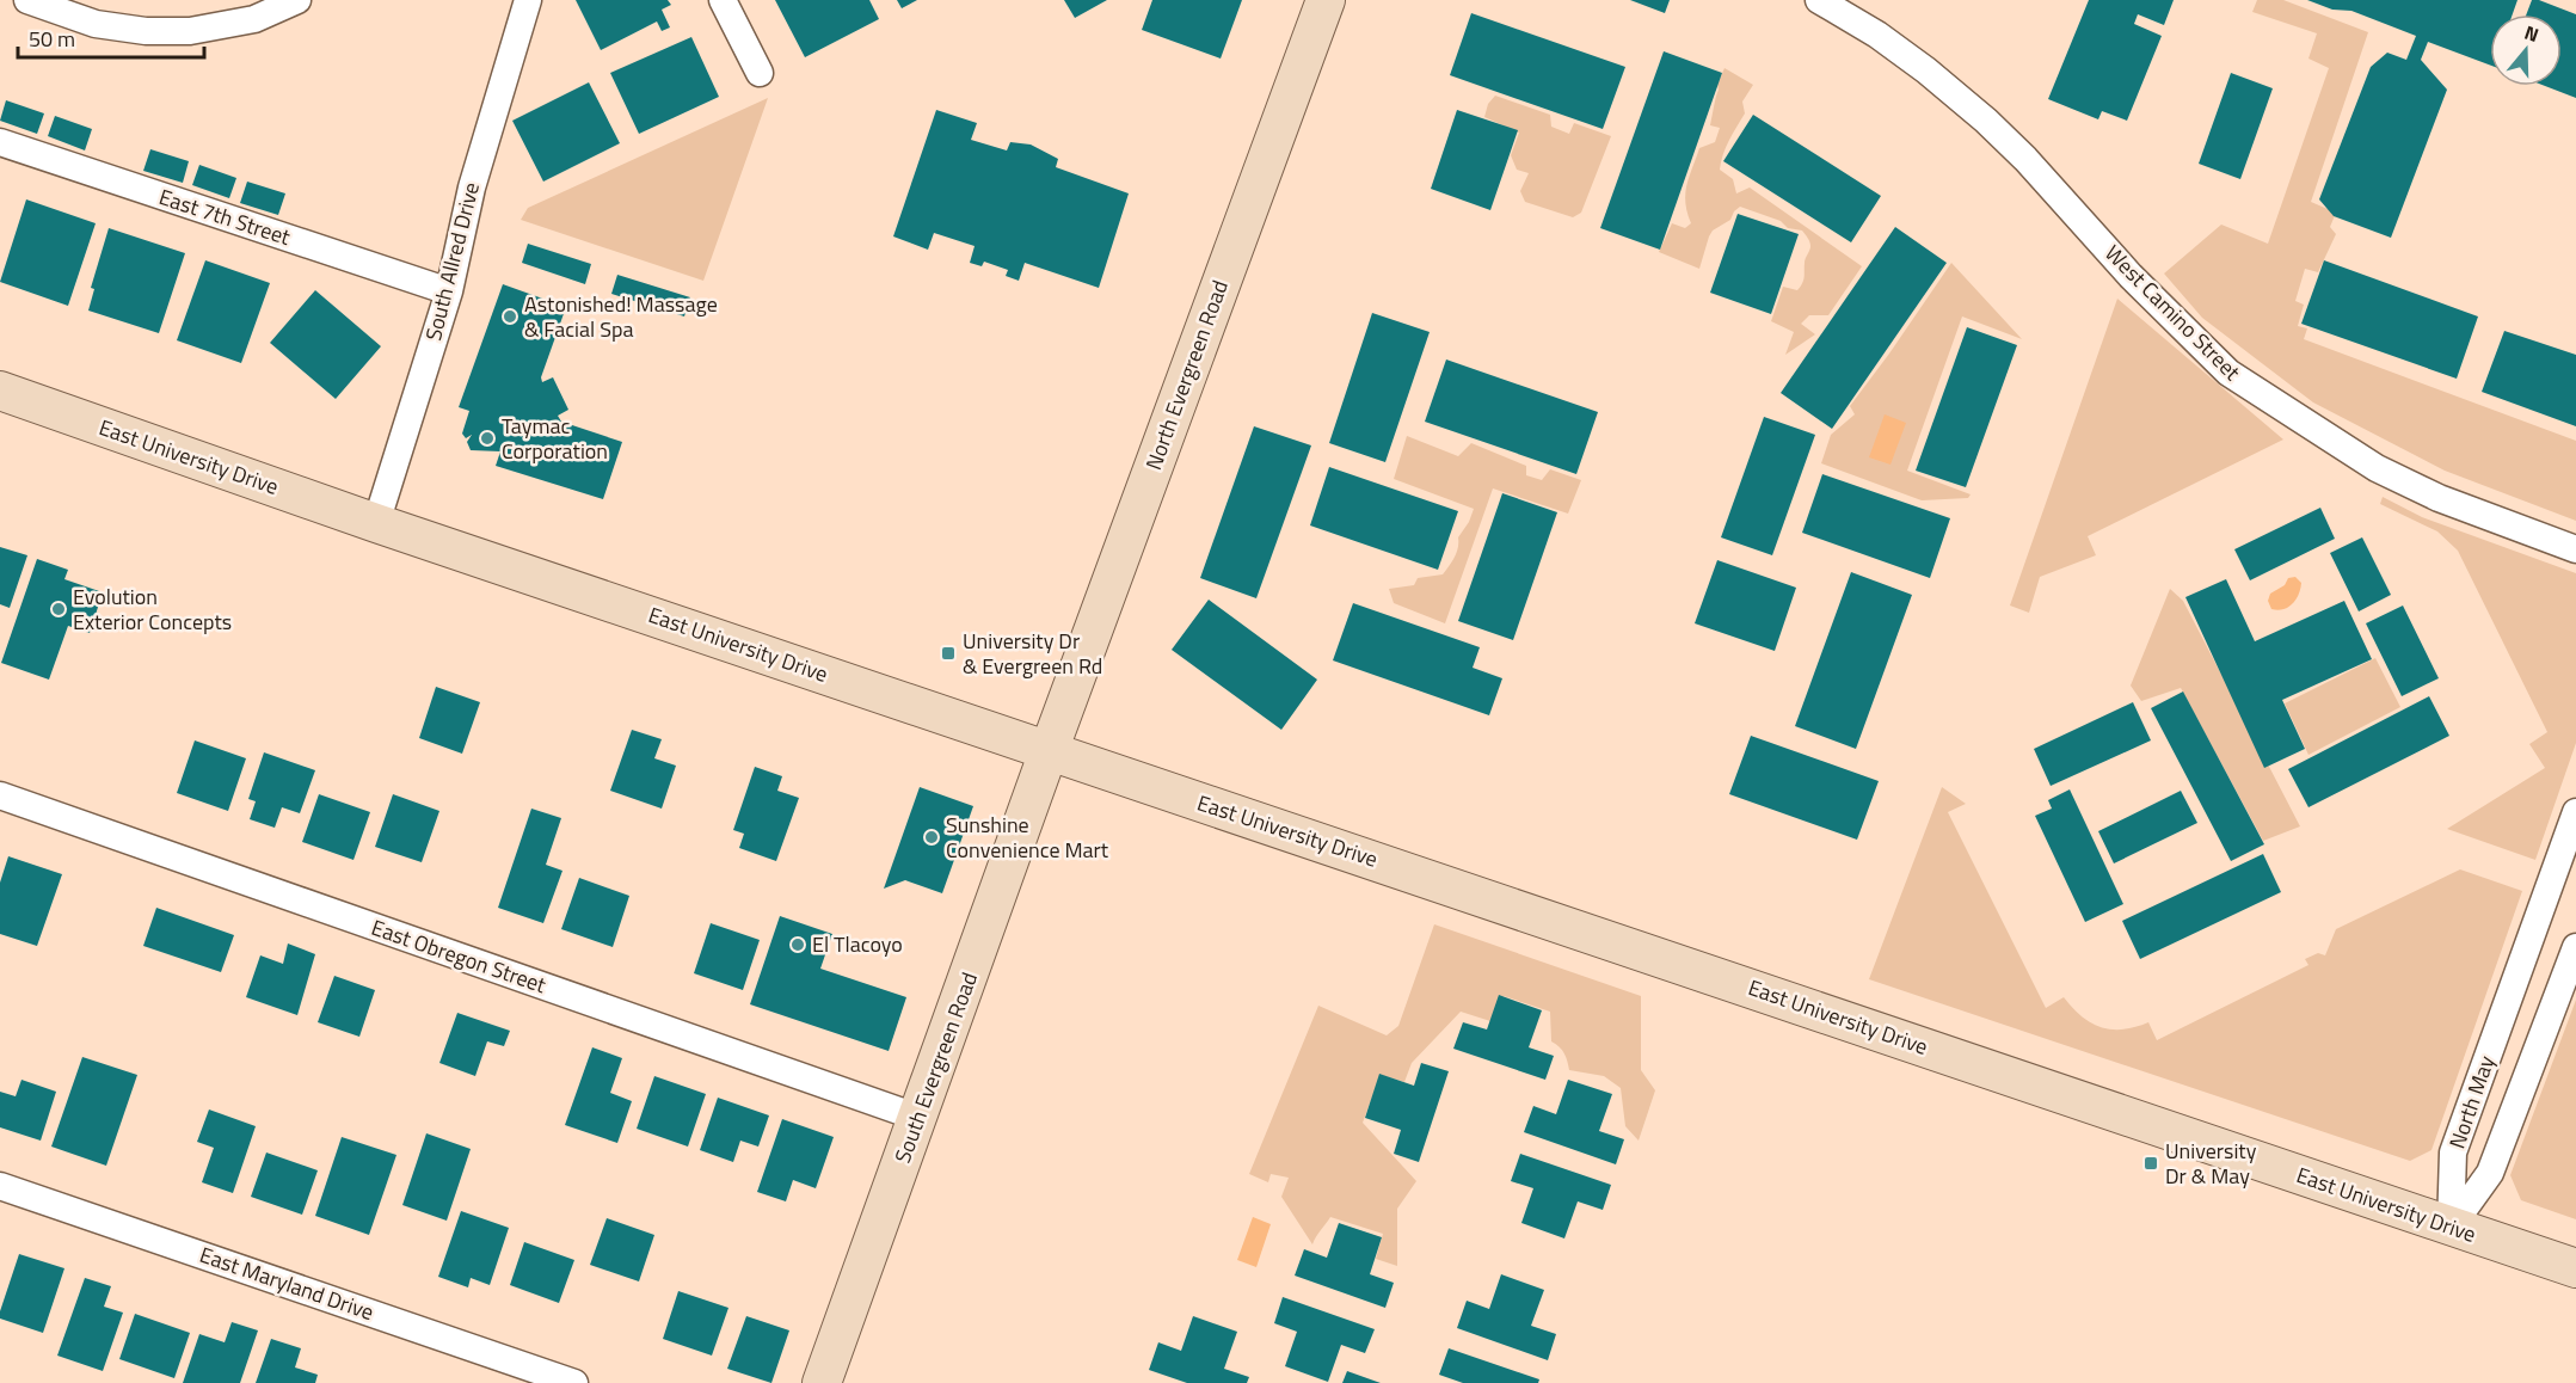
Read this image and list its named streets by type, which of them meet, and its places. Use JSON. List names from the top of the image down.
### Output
{
  "streets": {
    "main road": ["North Evergreen Road", "East University Drive", "South Evergreen Road"],
    "street": [
      "East 7th Street",
      "South Allred Drive",
      "West Camino Street",
      "East Obregon Street",
      "North May",
      "East Maryland Drive"
    ]
  },
  "crossings": [
    ["East 7th Street", "South Allred Drive"],
    ["South Allred Drive", "East University Drive"],
    ["North Evergreen Road", "East University Drive"],
    ["North Evergreen Road", "South Evergreen Road"],
    ["East University Drive", "South Evergreen Road"],
    ["East University Drive", "North May"],
    ["East Obregon Street", "South Evergreen Road"]
  ],
  "places": {
    "other": [
      "Astonished! Massage & Facial Spa",
      "Taymac Corporation",
      "Evolution Exterior Concepts",
      "Sunshine Convenience Mart",
      "El Tlacoyo"
    ],
    "transit": ["University Dr & Evergreen Rd", "University Dr & May"]
  },
  "scale_bar": "50 m",
  "north": "top"
}
